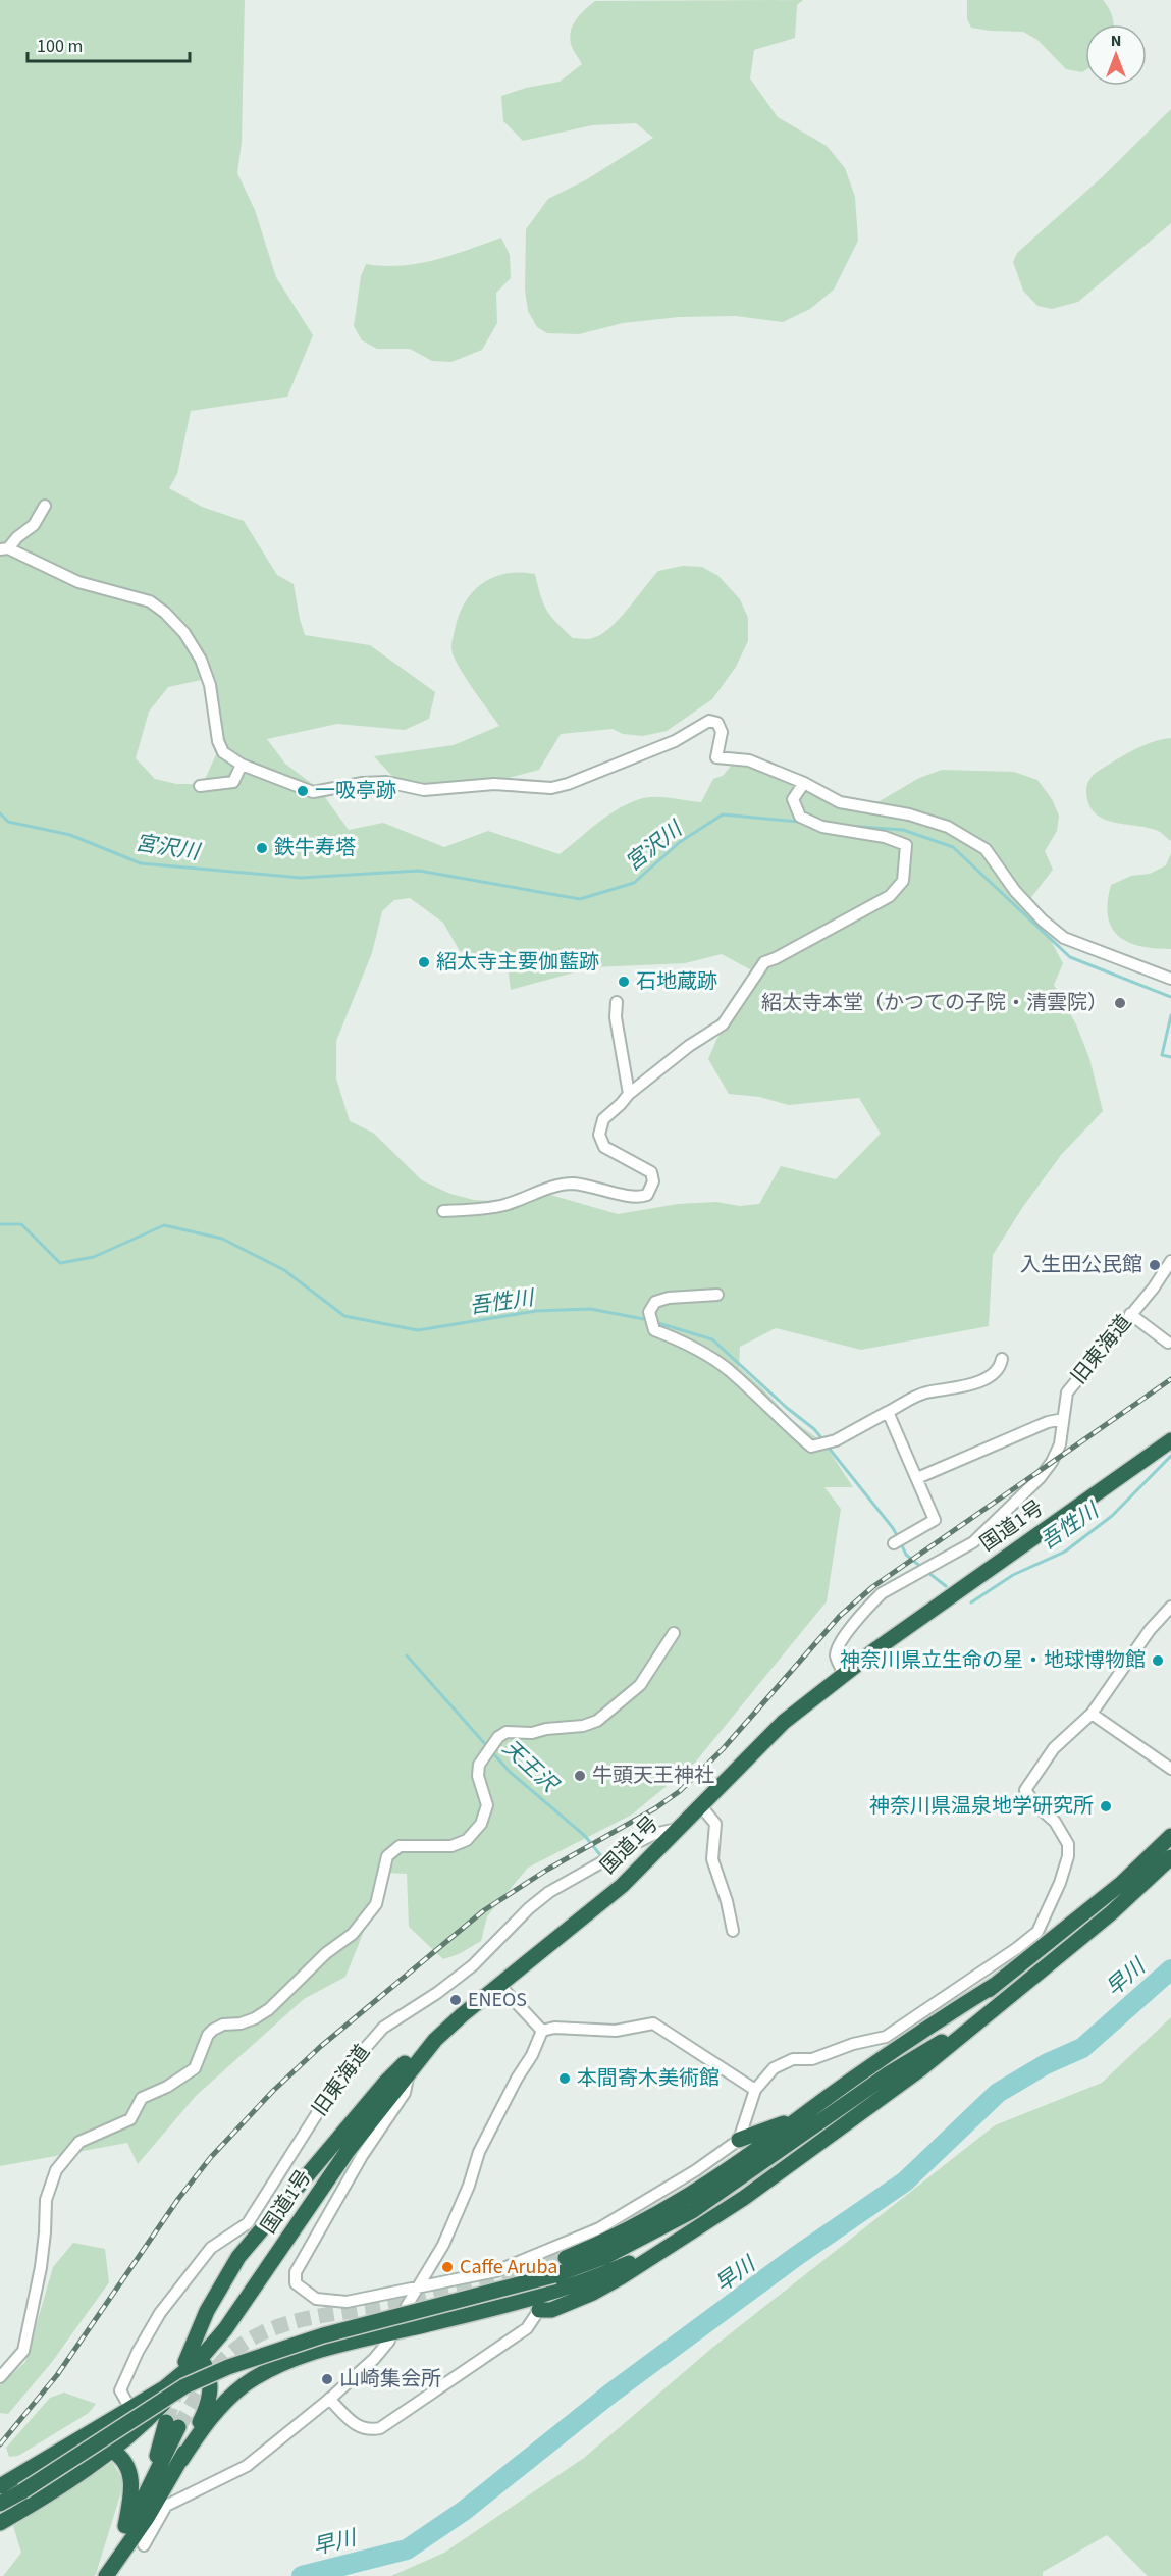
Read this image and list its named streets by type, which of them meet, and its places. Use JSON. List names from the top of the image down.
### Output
{
  "streets": {
    "highway": ["国道1号"],
    "street": ["旧東海道"]
  },
  "crossings": [
    ["旧東海道", "国道1号"]
  ],
  "water": [
    "宮沢川",
    "吾性川",
    "天王沢",
    "早川"
  ],
  "places": [
    "一吸亭跡",
    "鉄牛寿塔",
    "紹太寺主要伽藍跡",
    "石地蔵跡",
    "紹太寺本堂（かつての子院・清雲院）",
    "入生田公民館",
    "神奈川県立生命の星・地球博物館",
    "牛頭天王神社",
    "神奈川県温泉地学研究所",
    "ENEOS",
    "本間寄木美術館",
    "Caffe Aruba",
    "山崎集会所"
  ],
  "scale_bar": "100 m",
  "north": "top"
}
